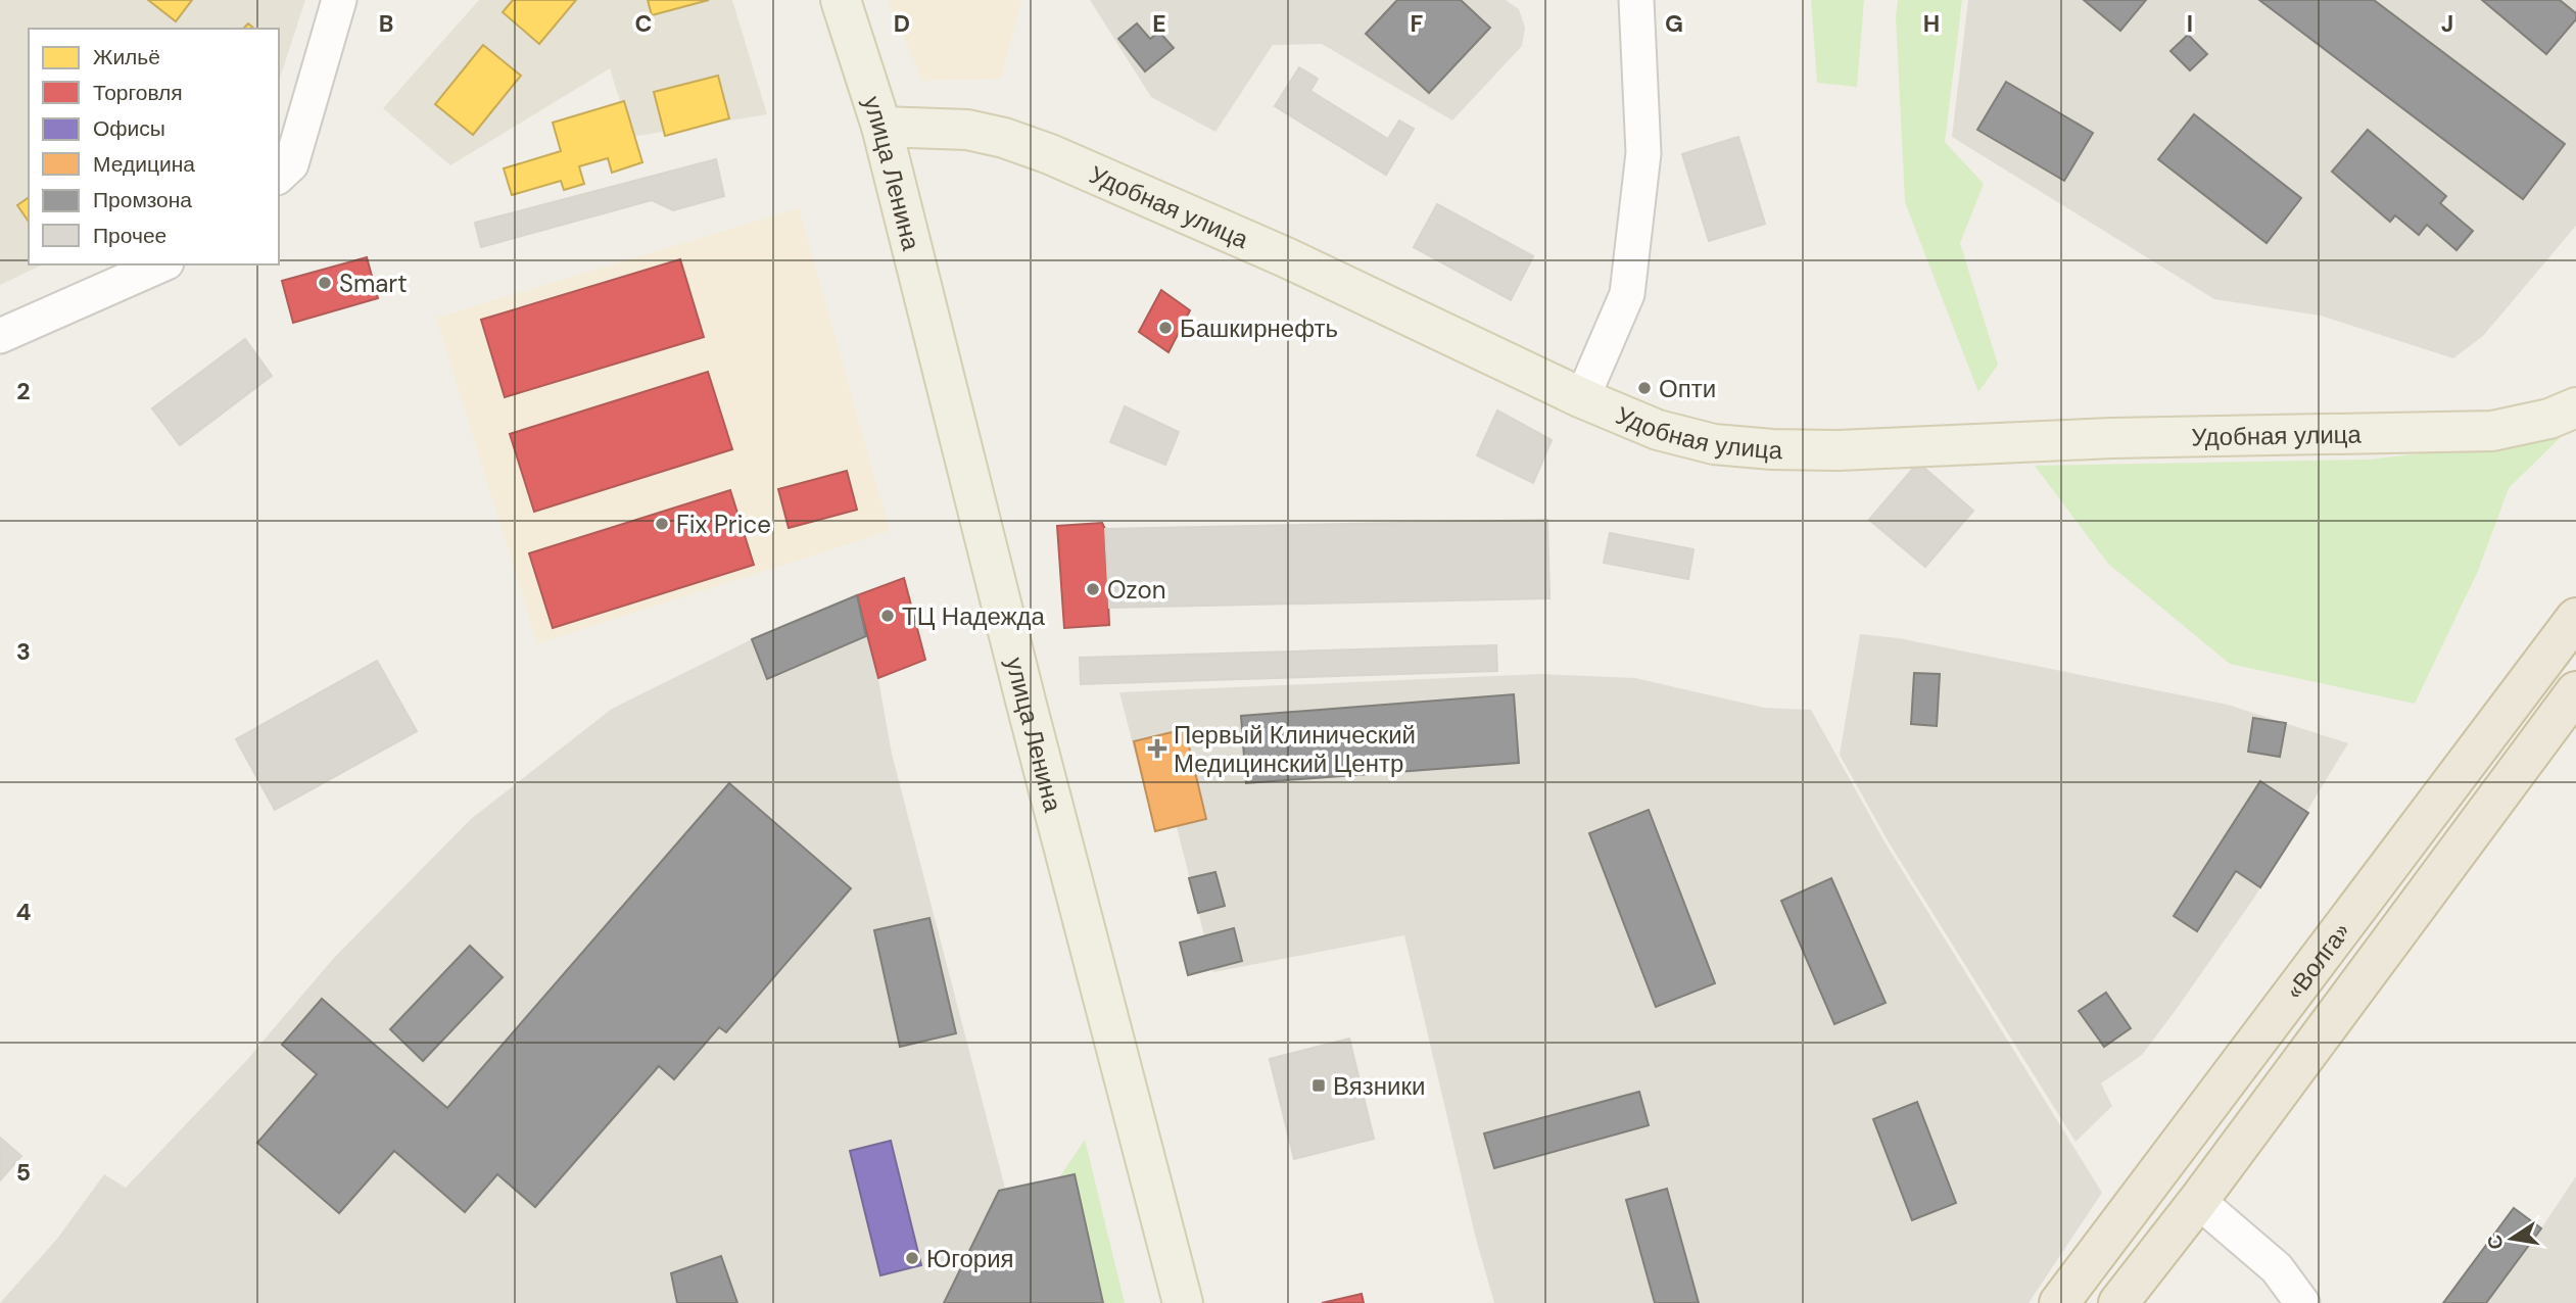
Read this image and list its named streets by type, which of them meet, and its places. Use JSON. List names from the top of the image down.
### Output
{
  "streets": {
    "highway": ["«Волга»"],
    "main road": ["улица Ленина", "Удобная улица"]
  },
  "crossings": [
    ["улица Ленина", "Удобная улица"]
  ],
  "places": {
    "other": [
      "Smart",
      "Башкирнефть",
      "Опти",
      "Fix Price",
      "Ozon",
      "ТЦ Надежда",
      "Югория"
    ],
    "health": ["Первый Клинический Медицинский Центр"],
    "transit": ["Вязники"]
  },
  "legend": [
    "Жильё",
    "Торговля",
    "Офисы",
    "Медицина",
    "Промзона",
    "Прочее"
  ],
  "north": "left",
  "grid": {
    "columns": [
      "B",
      "C",
      "D",
      "E",
      "F",
      "G",
      "H",
      "I",
      "J"
    ],
    "rows": [
      "2",
      "3",
      "4",
      "5"
    ]
  }
}
